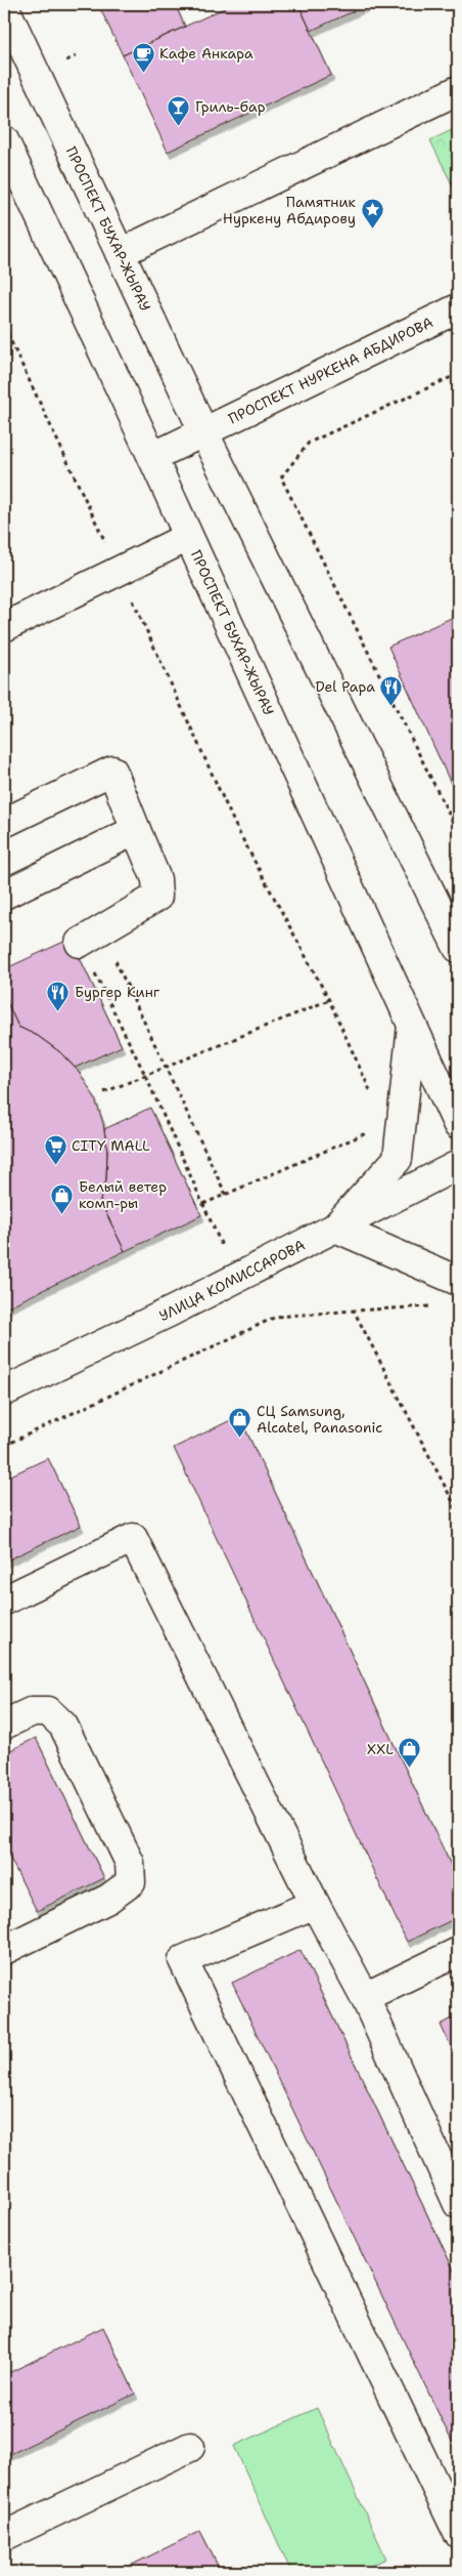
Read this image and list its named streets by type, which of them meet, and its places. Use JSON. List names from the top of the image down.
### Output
{
  "streets": {
    "main road": ["ПРОСПЕКТ БУХАР-ЖЫРАУ", "ПРОСПЕКТ НУРКЕНА АБДИРОВА", "УЛИЦА КОМИССАРОВА"]
  },
  "crossings": [
    ["ПРОСПЕКТ БУХАР-ЖЫРАУ", "ПРОСПЕКТ НУРКЕНА АБДИРОВА"]
  ],
  "places": {
    "cafe": ["Кафе Анкара"],
    "bar": ["Гриль-бар"],
    "place": ["Памятник Нуркену Абдирову"],
    "restaurant": ["Del Papa", "Бургер Кинг"],
    "supermarket": ["CITY MALL"],
    "shop": ["Белый ветер комп-ры", "СЦ Samsung, Alcatel, Panasonic", "XXL"]
  }
}
